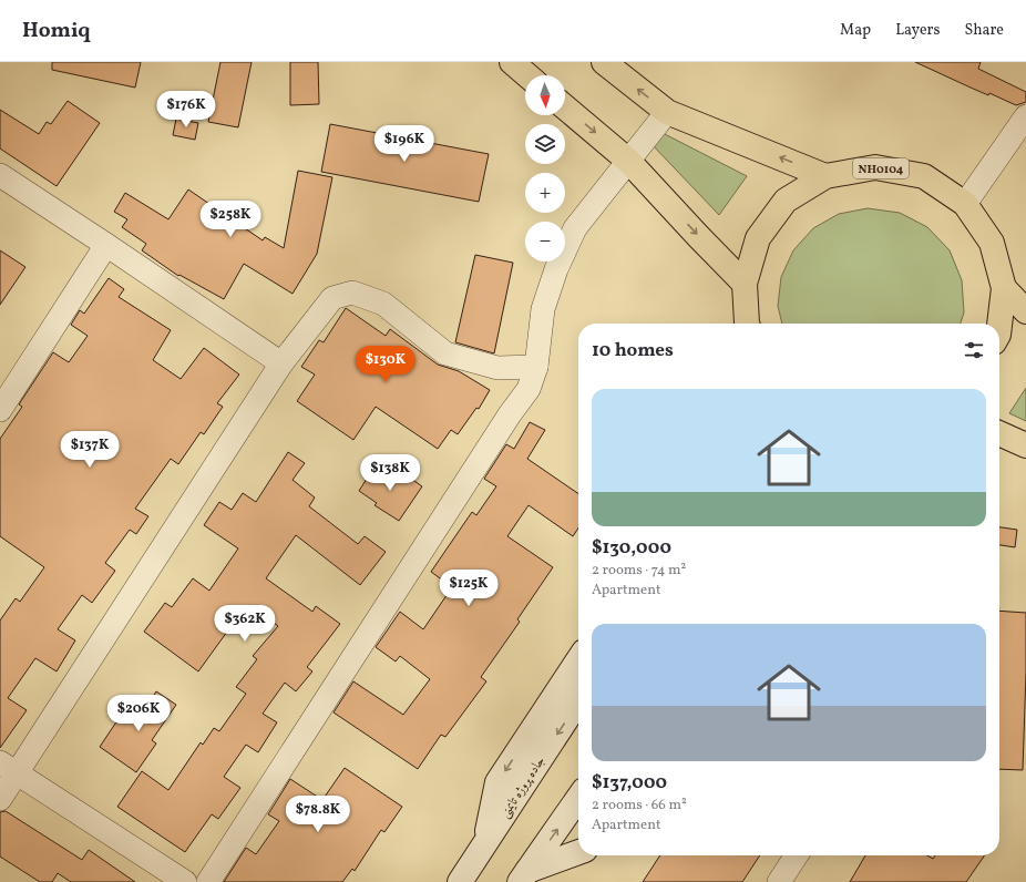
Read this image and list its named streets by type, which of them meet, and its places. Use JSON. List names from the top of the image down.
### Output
{
  "streets": {
    "highway": ["NH0104"],
    "main road": ["جاده پروژه تایمنی"]
  },
  "north": "bottom",
  "page": {
    "header": "Homiq",
    "nav": ["Map", "Layers", "Share"],
    "map_buttons": ["+", "−"],
    "price": [
      "$176K",
      "$196K",
      "$258K",
      "$130K",
      "$137K",
      "$138K",
      "$125K",
      "$362K",
      "$206K",
      "$78.8K"
    ],
    "heading": "10 homes",
    "list": [
      {
        "name": "$130,000",
        "note": "2 rooms · 74 m² · Apartment"
      },
      {
        "name": "$137,000",
        "note": "2 rooms · 66 m² · Apartment"
      }
    ]
  }
}
